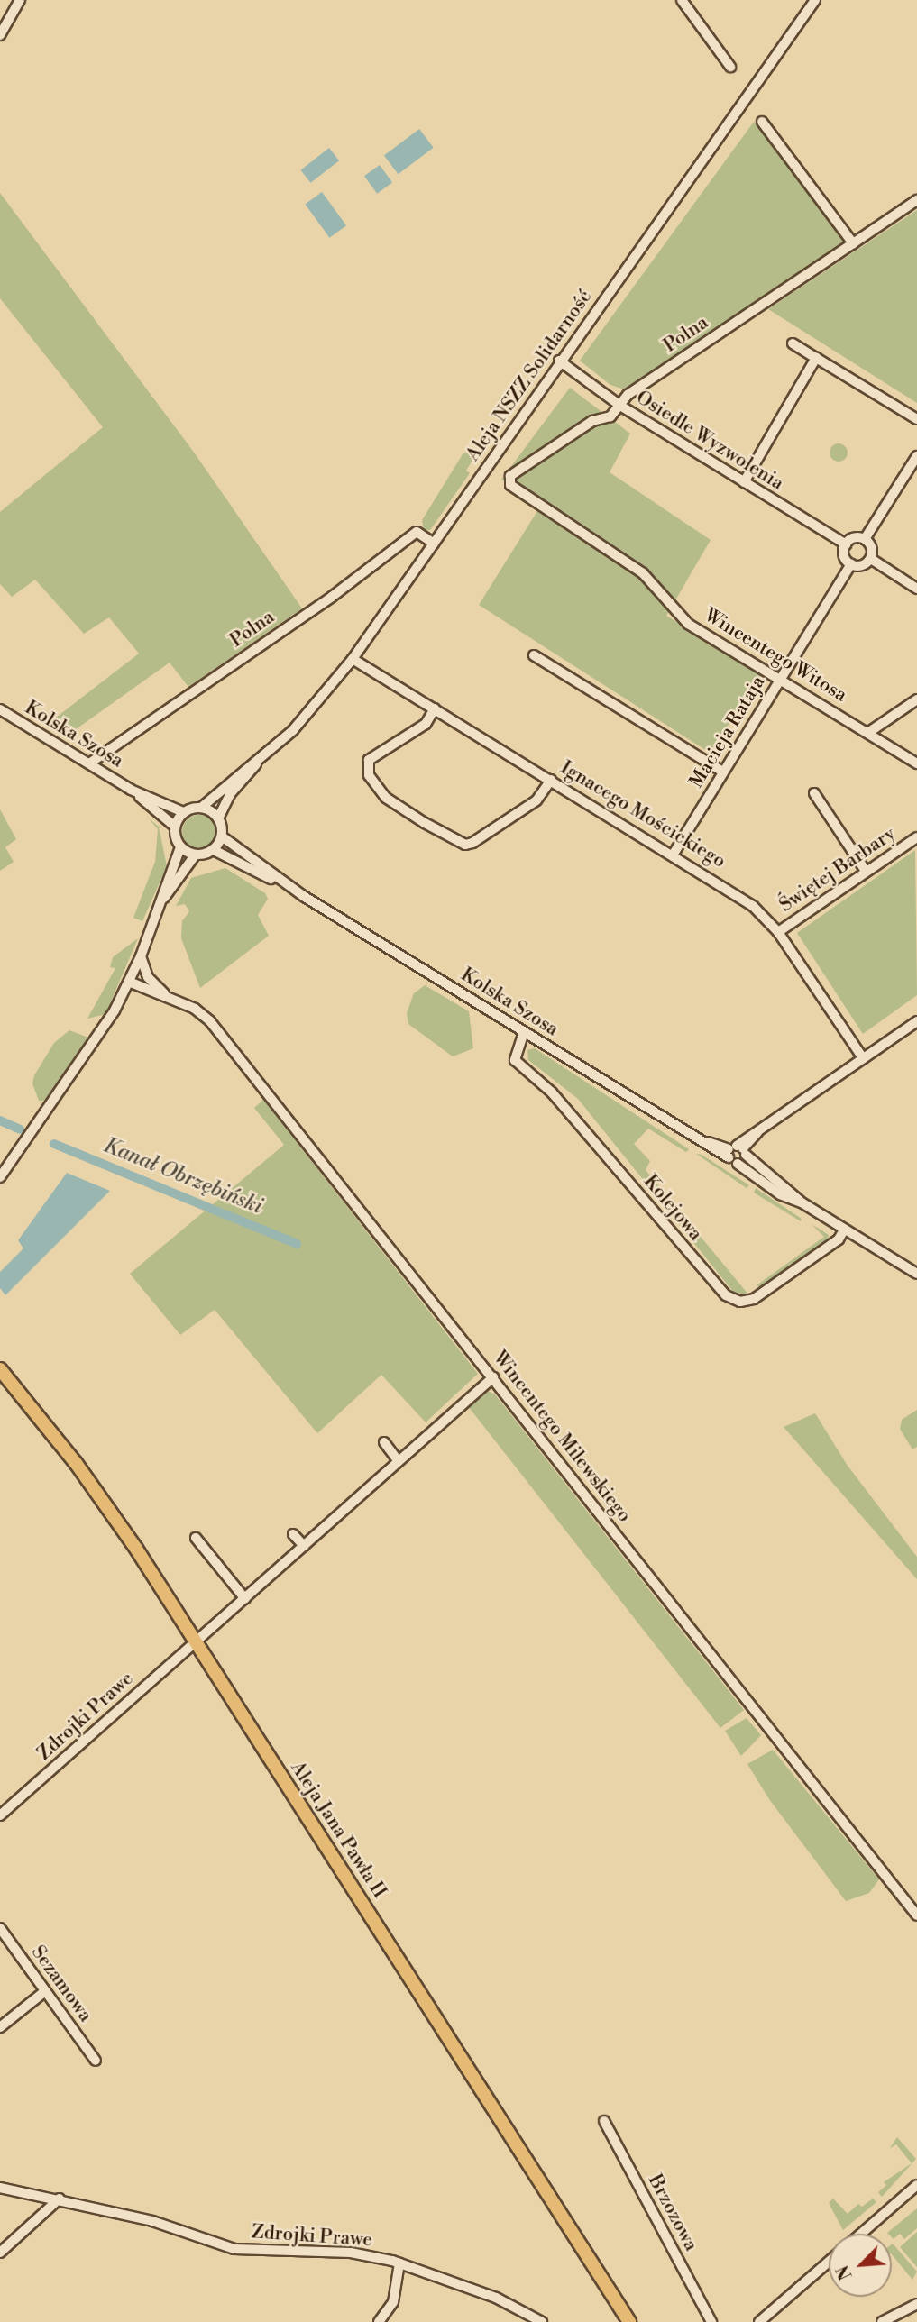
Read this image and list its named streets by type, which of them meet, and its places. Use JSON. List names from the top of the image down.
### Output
{
  "streets": {
    "main road": ["Aleja Jana Pawła II"],
    "street": [
      "Polna",
      "Aleja NSZZ Solidarność",
      "Osiedle Wyzwolenia",
      "Wincentego Witosa",
      "Macieja Rataja",
      "Kolska Szosa",
      "Ignacego Mościckiego",
      "Świętej Barbary",
      "Kolejowa",
      "Wincentego Milewskiego",
      "Zdrojki Prawe",
      "Sezamowa",
      "Brzozowa"
    ]
  },
  "crossings": [
    ["Polna", "Aleja NSZZ Solidarność"],
    ["Polna", "Osiedle Wyzwolenia"],
    ["Polna", "Wincentego Witosa"],
    ["Polna", "Kolska Szosa"],
    ["Aleja NSZZ Solidarność", "Osiedle Wyzwolenia"],
    ["Aleja NSZZ Solidarność", "Kolska Szosa"],
    ["Aleja NSZZ Solidarność", "Ignacego Mościckiego"],
    ["Osiedle Wyzwolenia", "Macieja Rataja"],
    ["Wincentego Witosa", "Macieja Rataja"],
    ["Macieja Rataja", "Ignacego Mościckiego"],
    ["Kolska Szosa", "Kolejowa"],
    ["Ignacego Mościckiego", "Świętej Barbary"],
    ["Wincentego Milewskiego", "Zdrojki Prawe"],
    ["Zdrojki Prawe", "Aleja Jana Pawła II"]
  ],
  "water": ["Kanał Obrzębiński"],
  "north": "bottom left"
}
